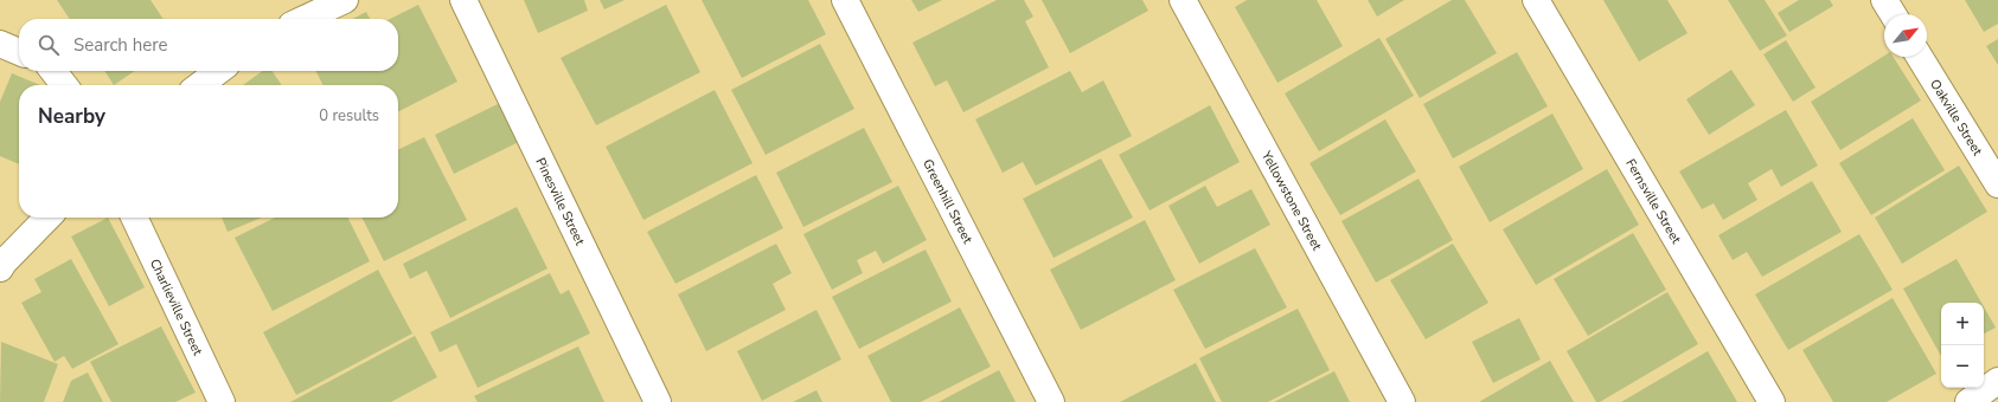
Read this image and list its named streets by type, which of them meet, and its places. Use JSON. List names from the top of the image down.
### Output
{
  "streets": {
    "street": [
      "Oakville Street",
      "Pinesville Street",
      "Greenhill Street",
      "Yellowstone Street",
      "Fernsville Street",
      "Charlieville Street"
    ]
  },
  "north": "top right",
  "page": {
    "search": "Search here",
    "heading": ["Nearby", "0 results"],
    "map_buttons": ["+", "−"]
  }
}
